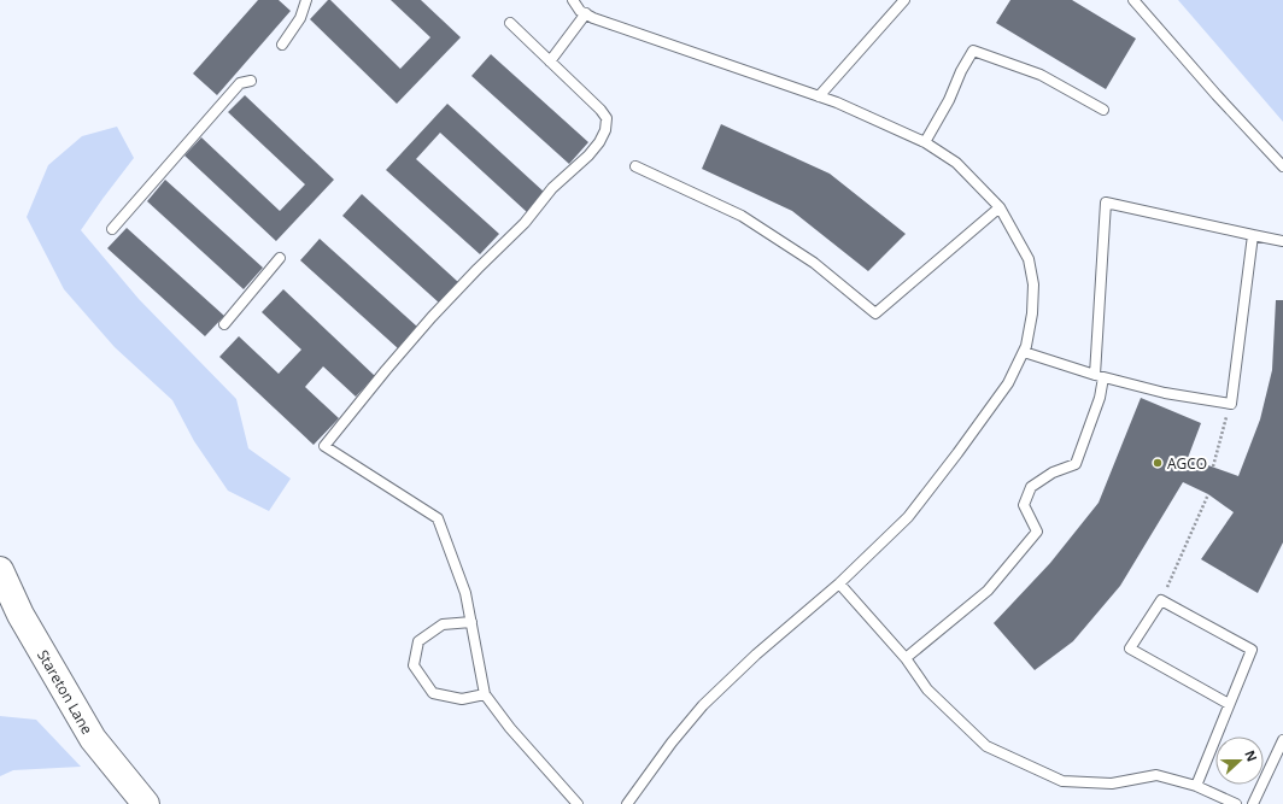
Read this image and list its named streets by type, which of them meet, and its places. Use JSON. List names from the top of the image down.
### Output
{
  "streets": {
    "street": ["Stareton Lane"]
  },
  "places": ["AGCO"],
  "north": "right"
}
